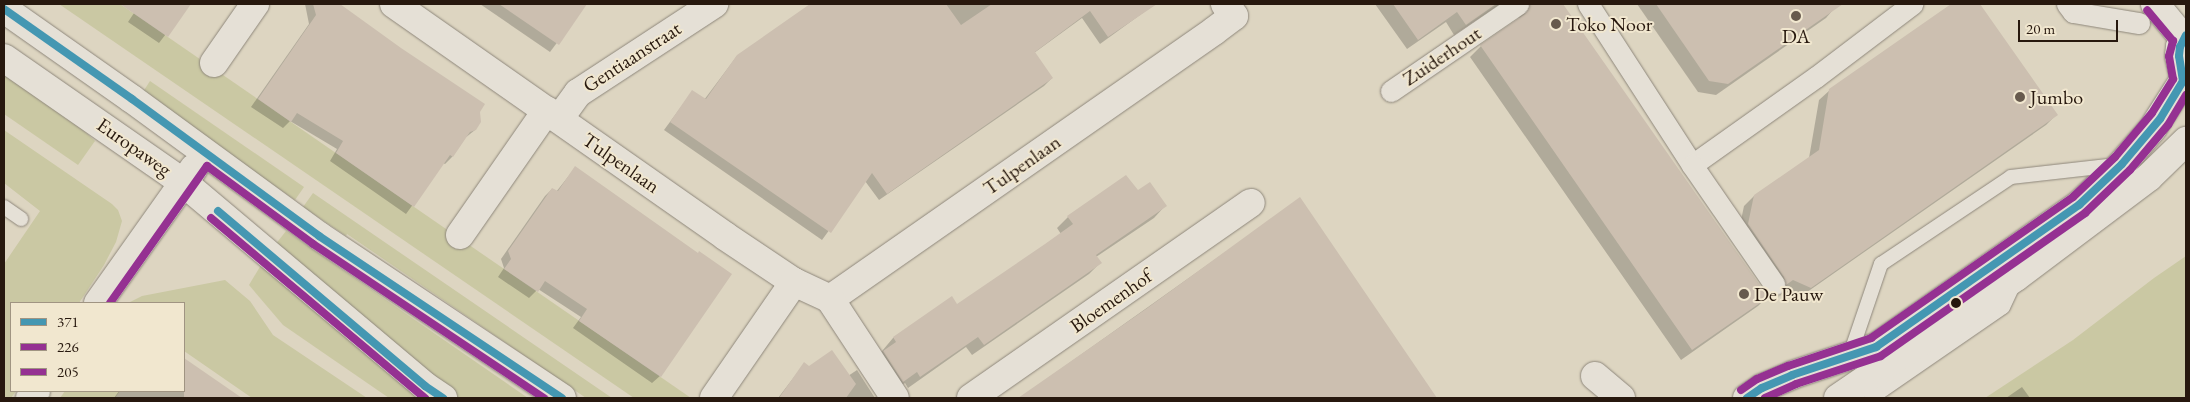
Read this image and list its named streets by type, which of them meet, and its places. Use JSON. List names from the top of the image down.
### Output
{
  "streets": {
    "street": [
      "Zuiderhout",
      "Gentiaanstraat",
      "Europaweg",
      "Tulpenlaan",
      "Bloemenhof"
    ]
  },
  "crossings": [
    ["Gentiaanstraat", "Tulpenlaan"]
  ],
  "places": [
    "DA",
    "Toko Noor",
    "Jumbo",
    "De Pauw"
  ],
  "lines": ["transit line 371", "transit line 205", "transit line 226"],
  "legend": ["371", "226", "205"],
  "scale_bar": "20 m"
}
